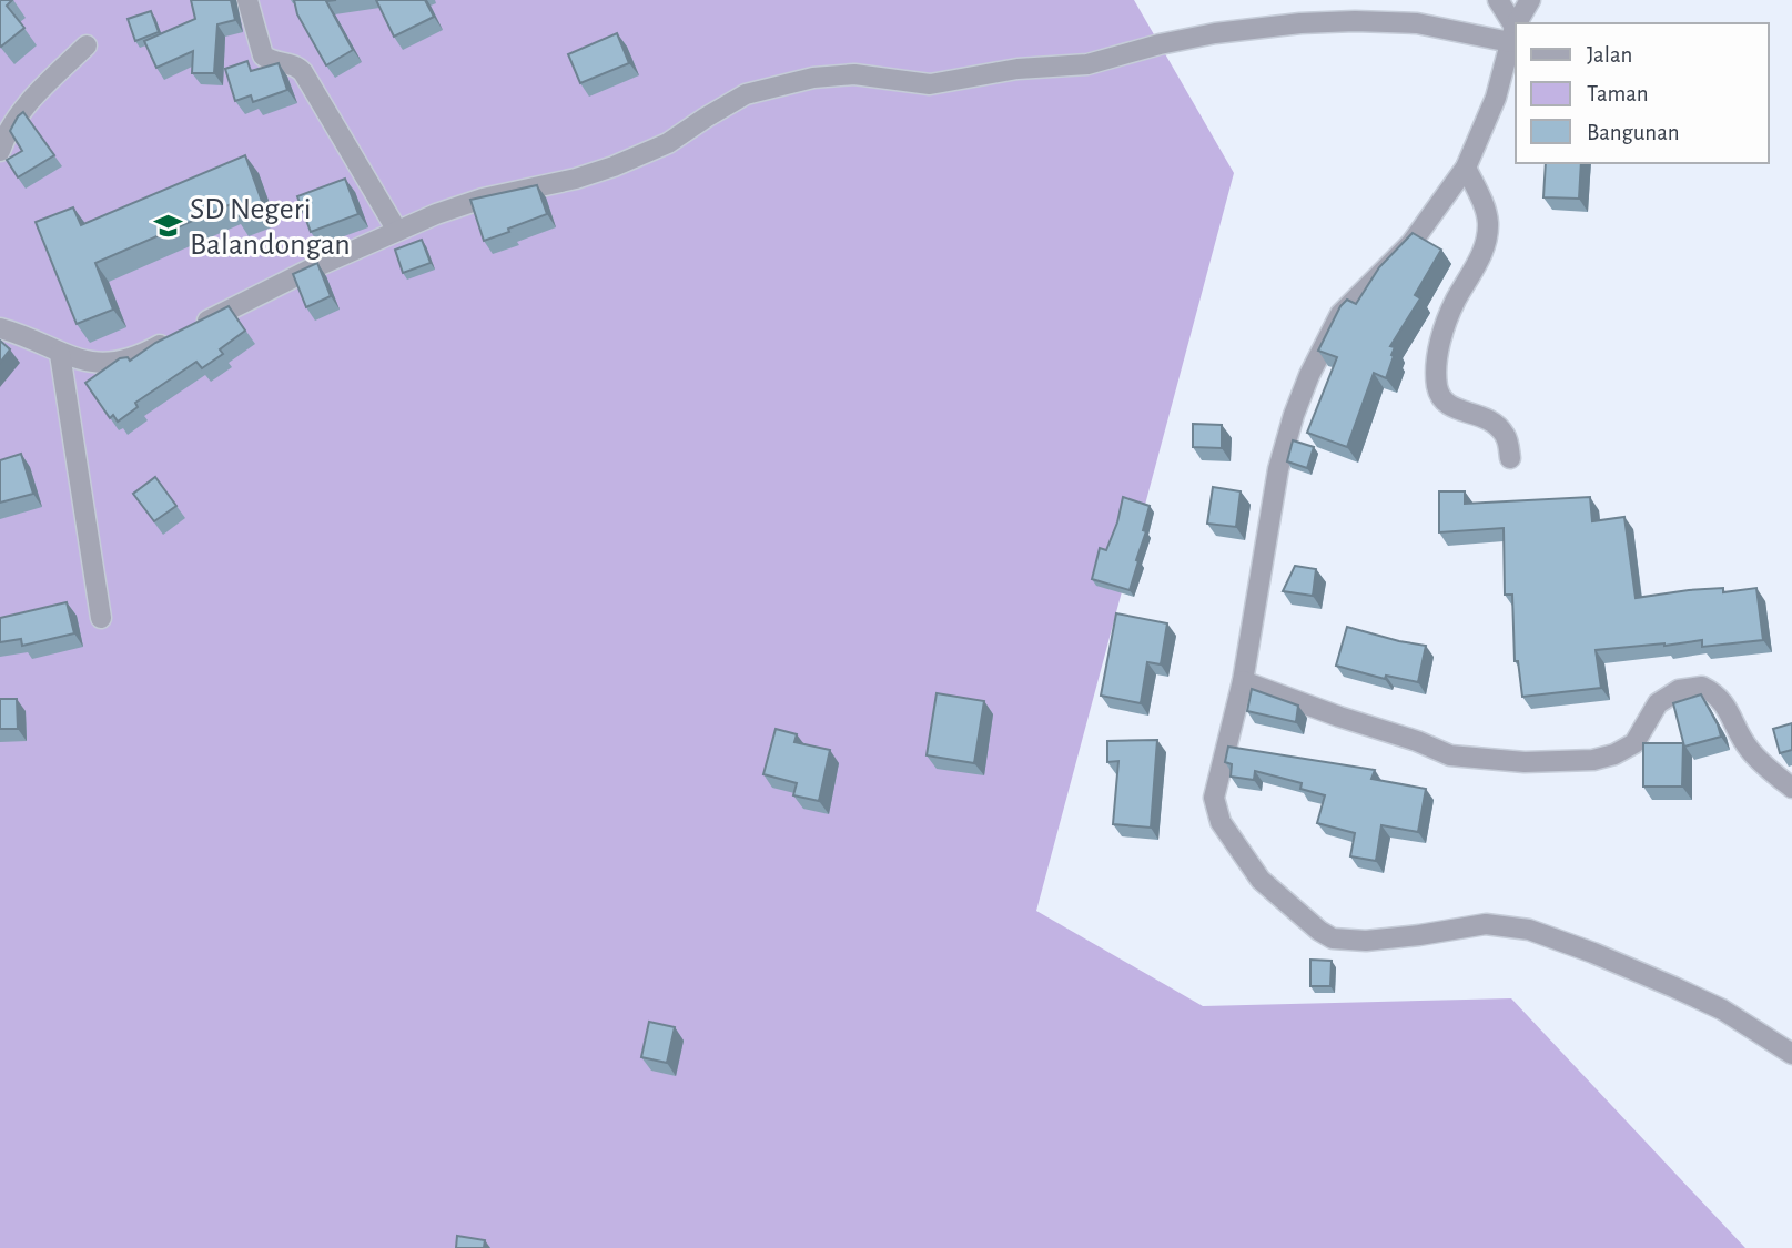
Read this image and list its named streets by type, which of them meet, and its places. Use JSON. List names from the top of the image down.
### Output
{
  "places": {
    "school or university": ["SD Negeri Balandongan"]
  },
  "legend": ["Jalan", "Taman", "Bangunan"]
}
